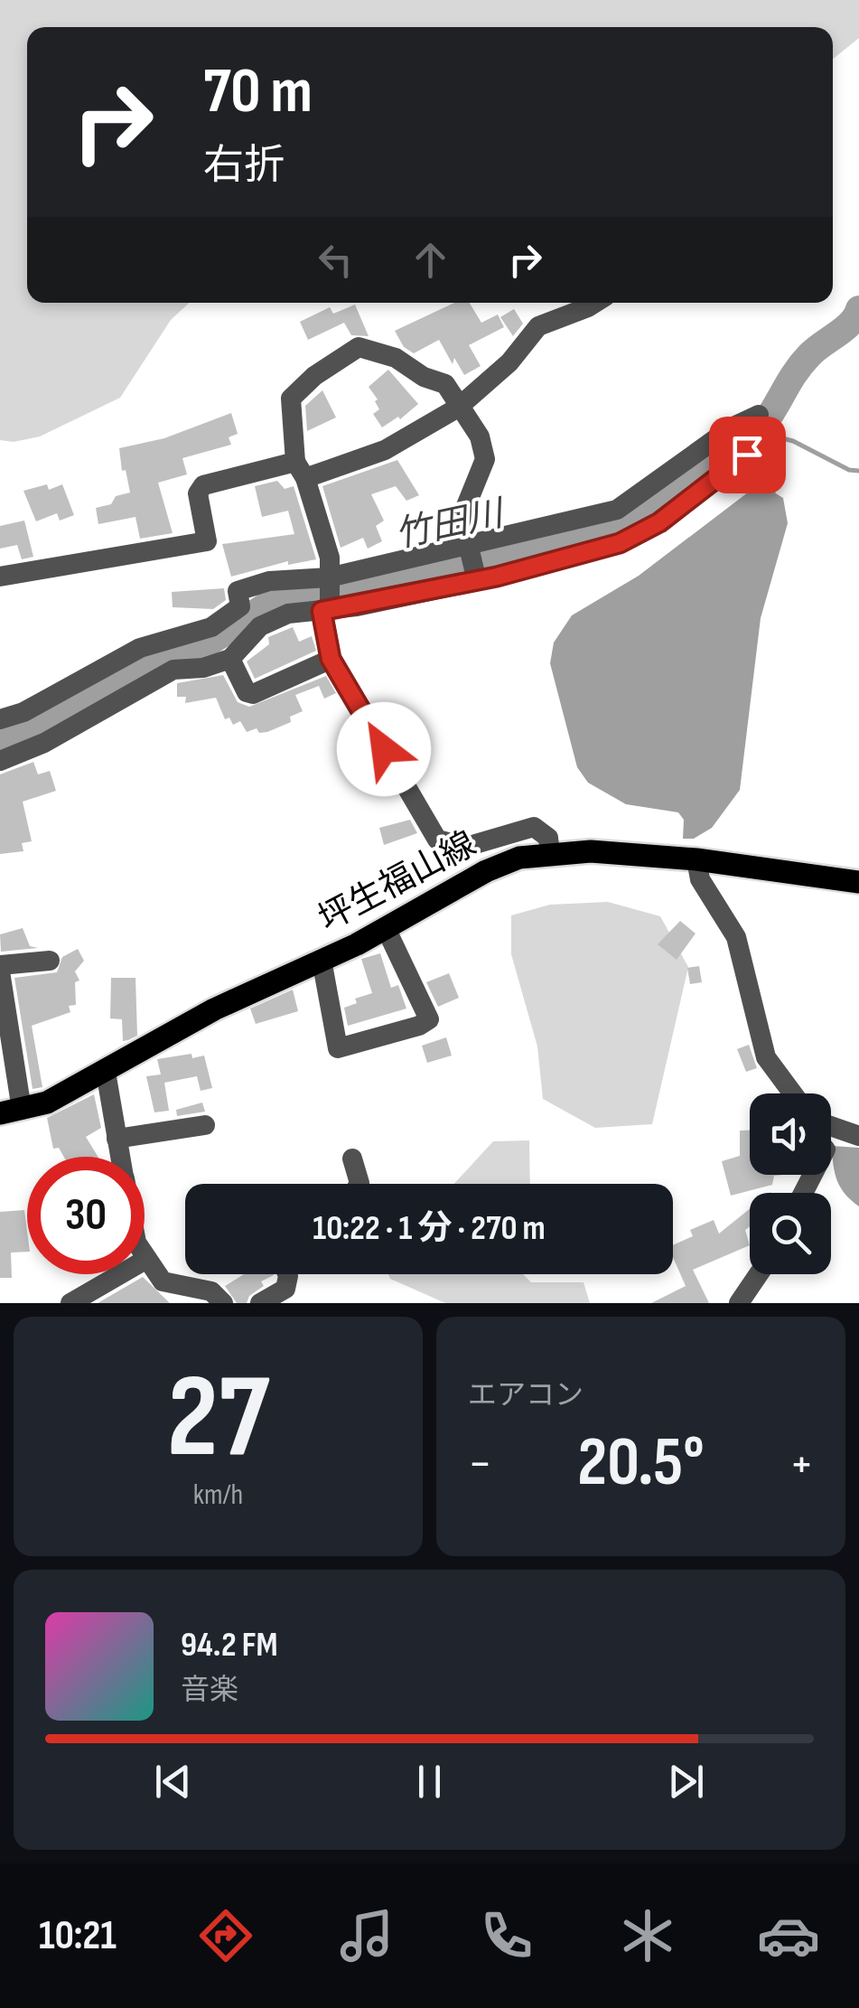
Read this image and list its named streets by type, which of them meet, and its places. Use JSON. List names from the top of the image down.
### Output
{
  "streets": {
    "main road": ["坪生福山線"]
  },
  "water": ["竹田川"],
  "page": {
    "turn": ["70 m", "右折"],
    "limit": "30",
    "trip": "10:22 · 1 分 · 270 m",
    "tile": [
      ["27", "km/h"],
      "エアコン"
    ],
    "heat": ["−", "20.5°", "+"],
    "song": ["94.2 FM", "音楽"],
    "tabs": "10:21"
  }
}
